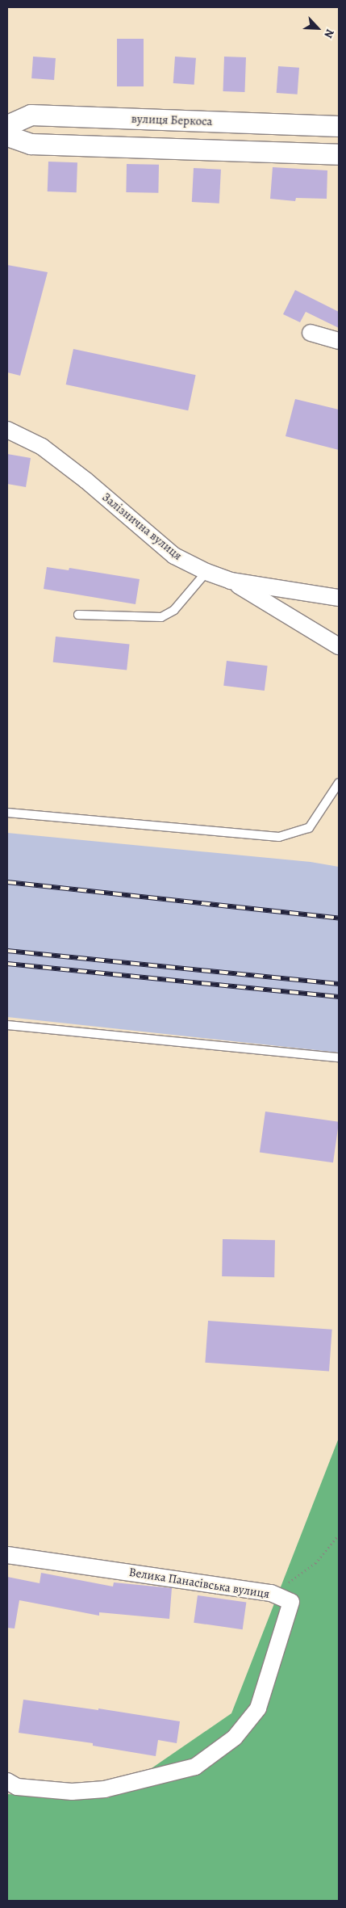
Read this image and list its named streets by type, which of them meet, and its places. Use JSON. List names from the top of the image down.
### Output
{
  "streets": {
    "street": ["вулиця Беркоса", "Залізнична вулиця", "Велика Панасівська вулиця"]
  },
  "north": "bottom right"
}
